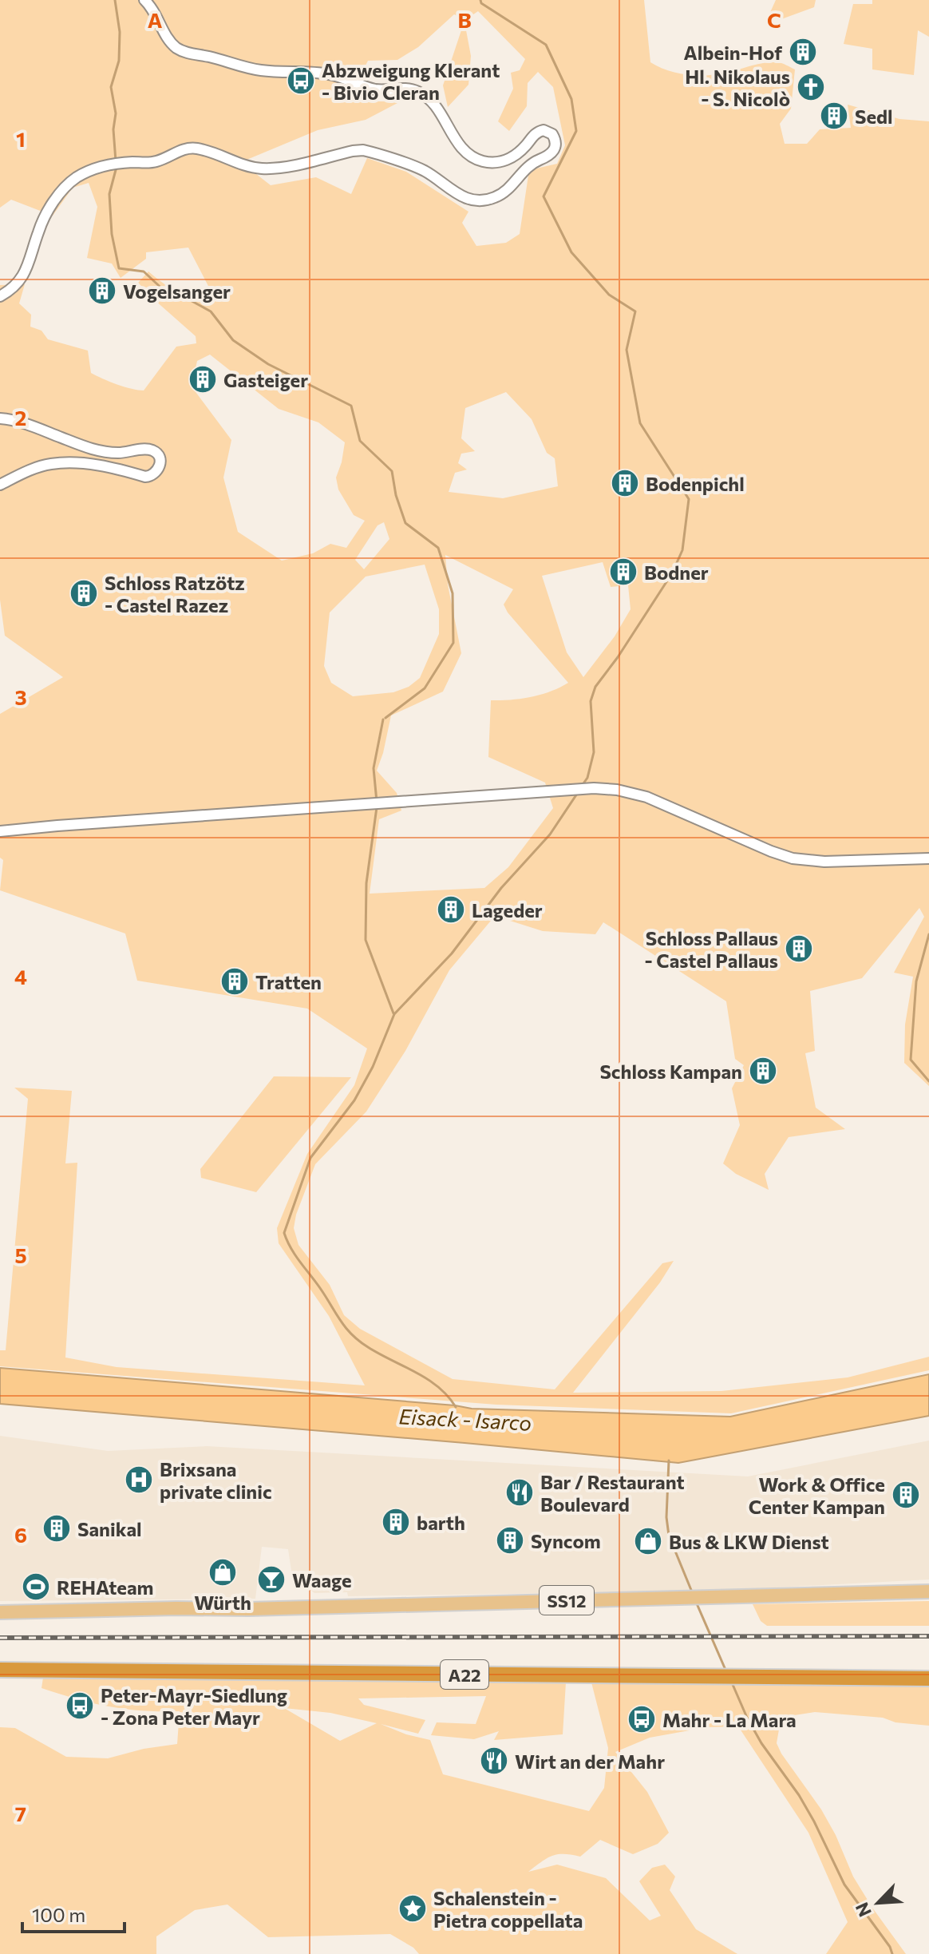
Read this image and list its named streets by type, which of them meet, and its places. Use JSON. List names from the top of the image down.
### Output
{
  "streets": {
    "highway": ["A22"],
    "main road": ["SS12"]
  },
  "water": ["Eisack - Isarco"],
  "places": {
    "building": [
      "Albein-Hof",
      "Sedl",
      "Vogelsanger",
      "Gasteiger",
      "Bodenpichl",
      "Bodner",
      "Schloss Ratzötz - Castel Razez",
      "Lageder",
      "Schloss Pallaus - Castel Pallaus",
      "Tratten",
      "Schloss Kampan",
      "Work & Office Center Kampan",
      "barth",
      "Sanikal",
      "Syncom"
    ],
    "bus stop": ["Abzweigung Klerant - Bivio Cleran", "Peter-Mayr-Siedlung - Zona Peter Mayr", "Mahr - La Mara"],
    "church": ["Hl. Nikolaus - S. Nicolò"],
    "hospital": ["Brixsana private clinic"],
    "restaurant": ["Bar / Restaurant Boulevard", "Wirt an der Mahr"],
    "shop": ["Bus & LKW Dienst", "Würth"],
    "bar": ["Waage"],
    "sports": ["REHAteam"],
    "place": ["Schalenstein - Pietra coppellata"]
  },
  "scale_bar": "100 m",
  "north": "bottom left",
  "grid": {
    "columns": ["A", "B", "C"],
    "rows": [
      "1",
      "2",
      "3",
      "4",
      "5",
      "6",
      "7"
    ]
  }
}
